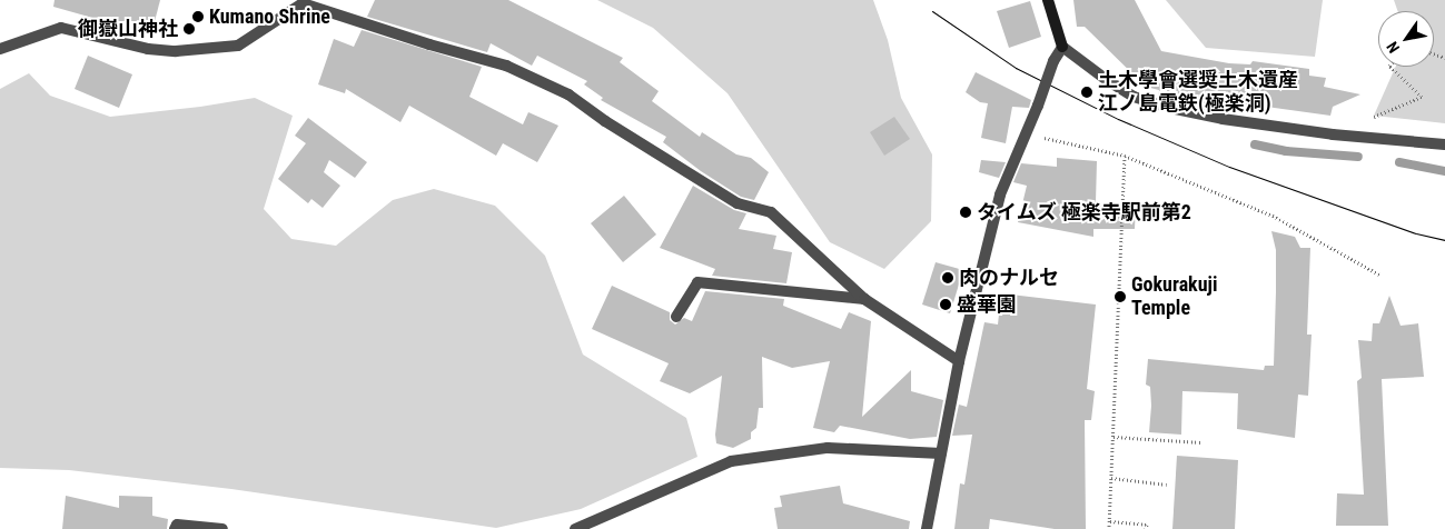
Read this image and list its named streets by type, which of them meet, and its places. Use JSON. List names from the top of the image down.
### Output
{
  "places": [
    "Kumano Shrine",
    "御嶽山神社",
    "土木學會選奨土木遺産 江ノ島電鉄(極楽洞)",
    "タイムズ 極楽寺駅前第2",
    "肉のナルセ",
    "Gokurakuji Temple",
    "盛華園"
  ],
  "north": "bottom left"
}
